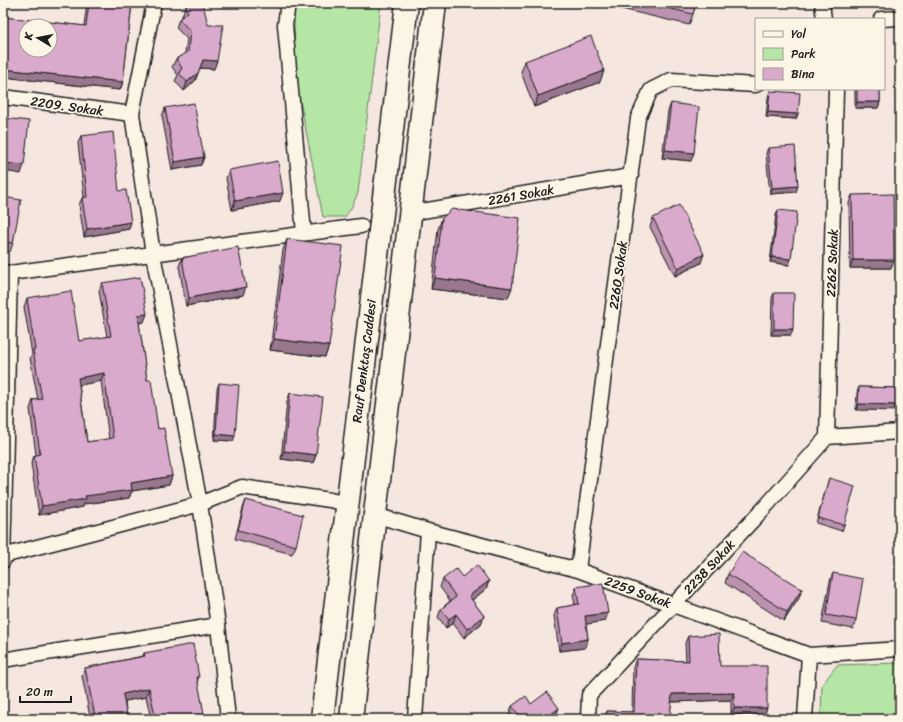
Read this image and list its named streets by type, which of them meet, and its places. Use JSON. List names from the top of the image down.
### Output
{
  "streets": {
    "main road": ["Rauf Denktaş Caddesi"],
    "street": [
      "2209. Sokak",
      "2261 Sokak",
      "2262 Sokak",
      "2260 Sokak",
      "2238 Sokak",
      "2259 Sokak"
    ]
  },
  "crossings": [
    ["2261 Sokak", "2260 Sokak"],
    ["2262 Sokak", "2238 Sokak"],
    ["2260 Sokak", "2259 Sokak"],
    ["2238 Sokak", "2259 Sokak"]
  ],
  "legend": ["Yol", "Park", "Bina"],
  "scale_bar": "20 m",
  "north": "left"
}
